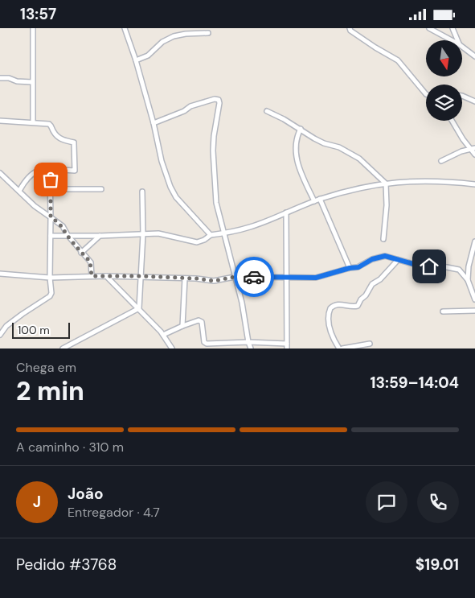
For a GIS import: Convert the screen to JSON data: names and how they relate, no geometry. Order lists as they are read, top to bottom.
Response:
{
  "scale_bar": "100 m",
  "north": "bottom",
  "page": {
    "status": "13:57",
    "scale": "100 m",
    "heading": ["2 min", "Chega em", "13:59–14:04"],
    "panel": [
      "João",
      "Entregador · 4.7",
      "Pedido #3768",
      "$19.01"
    ],
    "bar": "A caminho · 310 m",
    "round": "J"
  }
}
